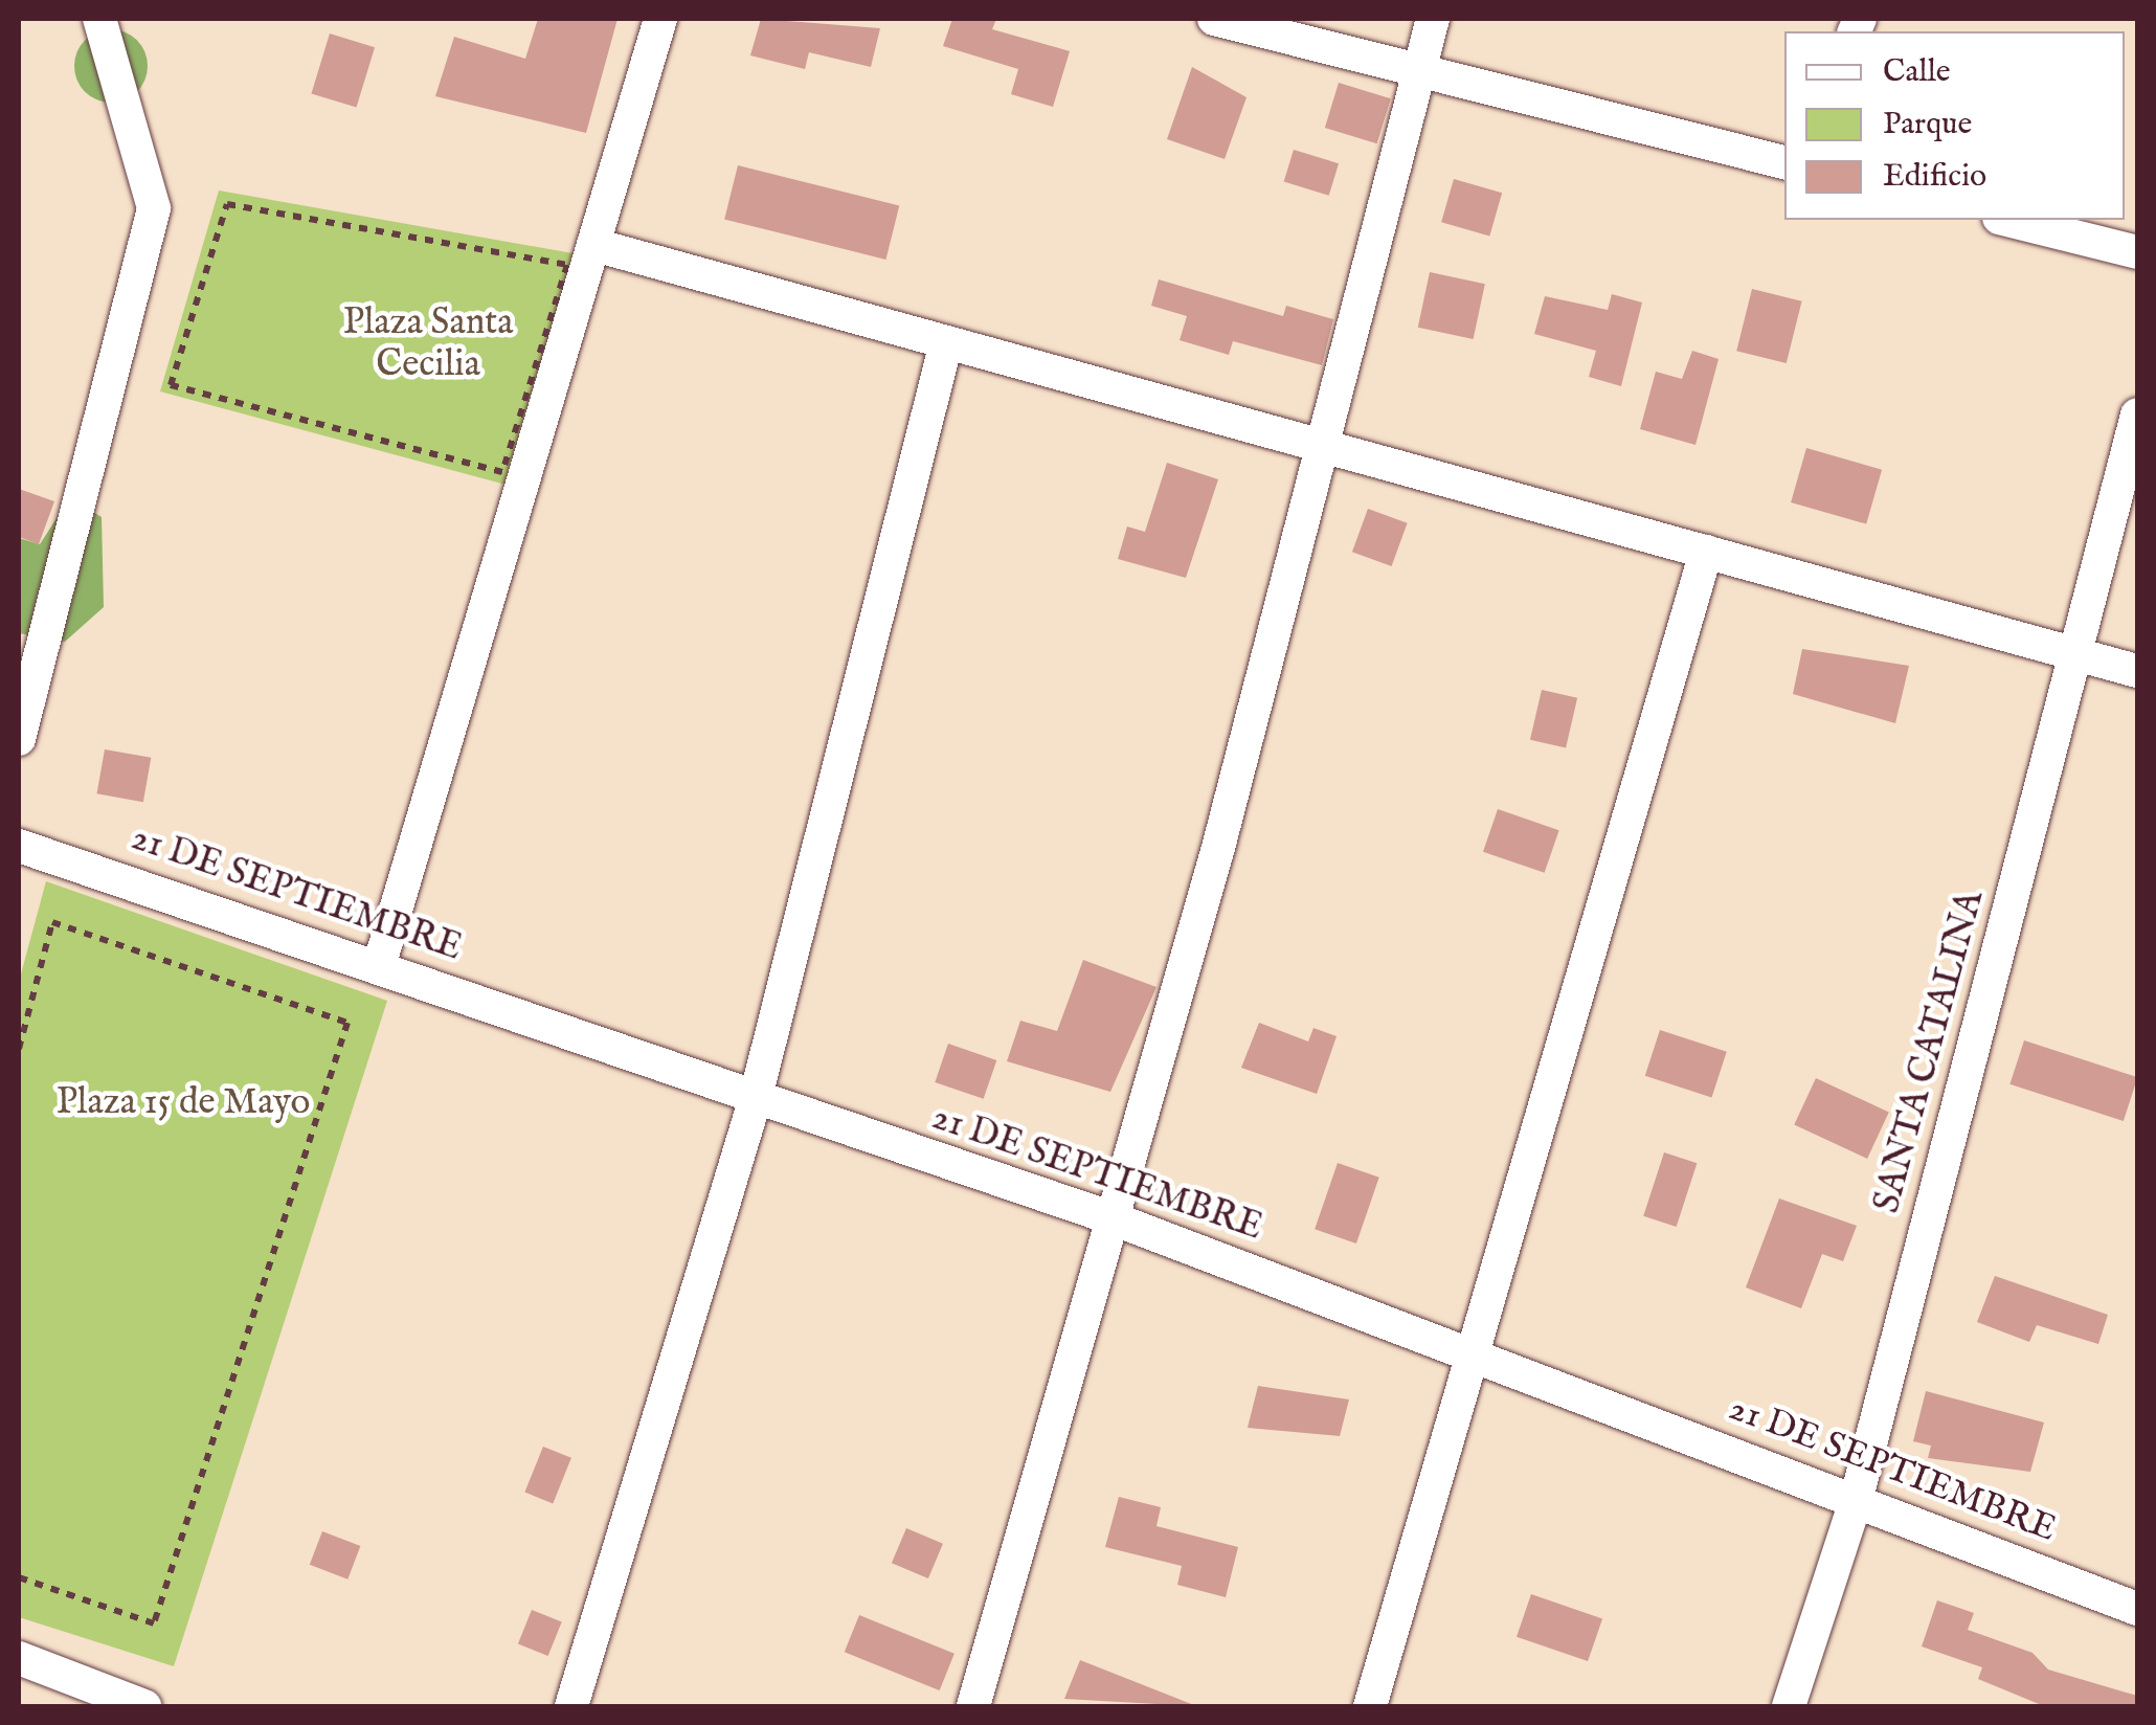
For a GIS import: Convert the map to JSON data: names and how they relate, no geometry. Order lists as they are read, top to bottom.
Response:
{
  "streets": {
    "street": ["21 DE SEPTIEMBRE", "SANTA CATALINA"]
  },
  "crossings": [
    ["21 DE SEPTIEMBRE", "SANTA CATALINA"]
  ],
  "parks": ["Plaza Santa Cecilia", "Plaza 15 de Mayo"],
  "legend": ["Calle", "Parque", "Edificio"]
}
